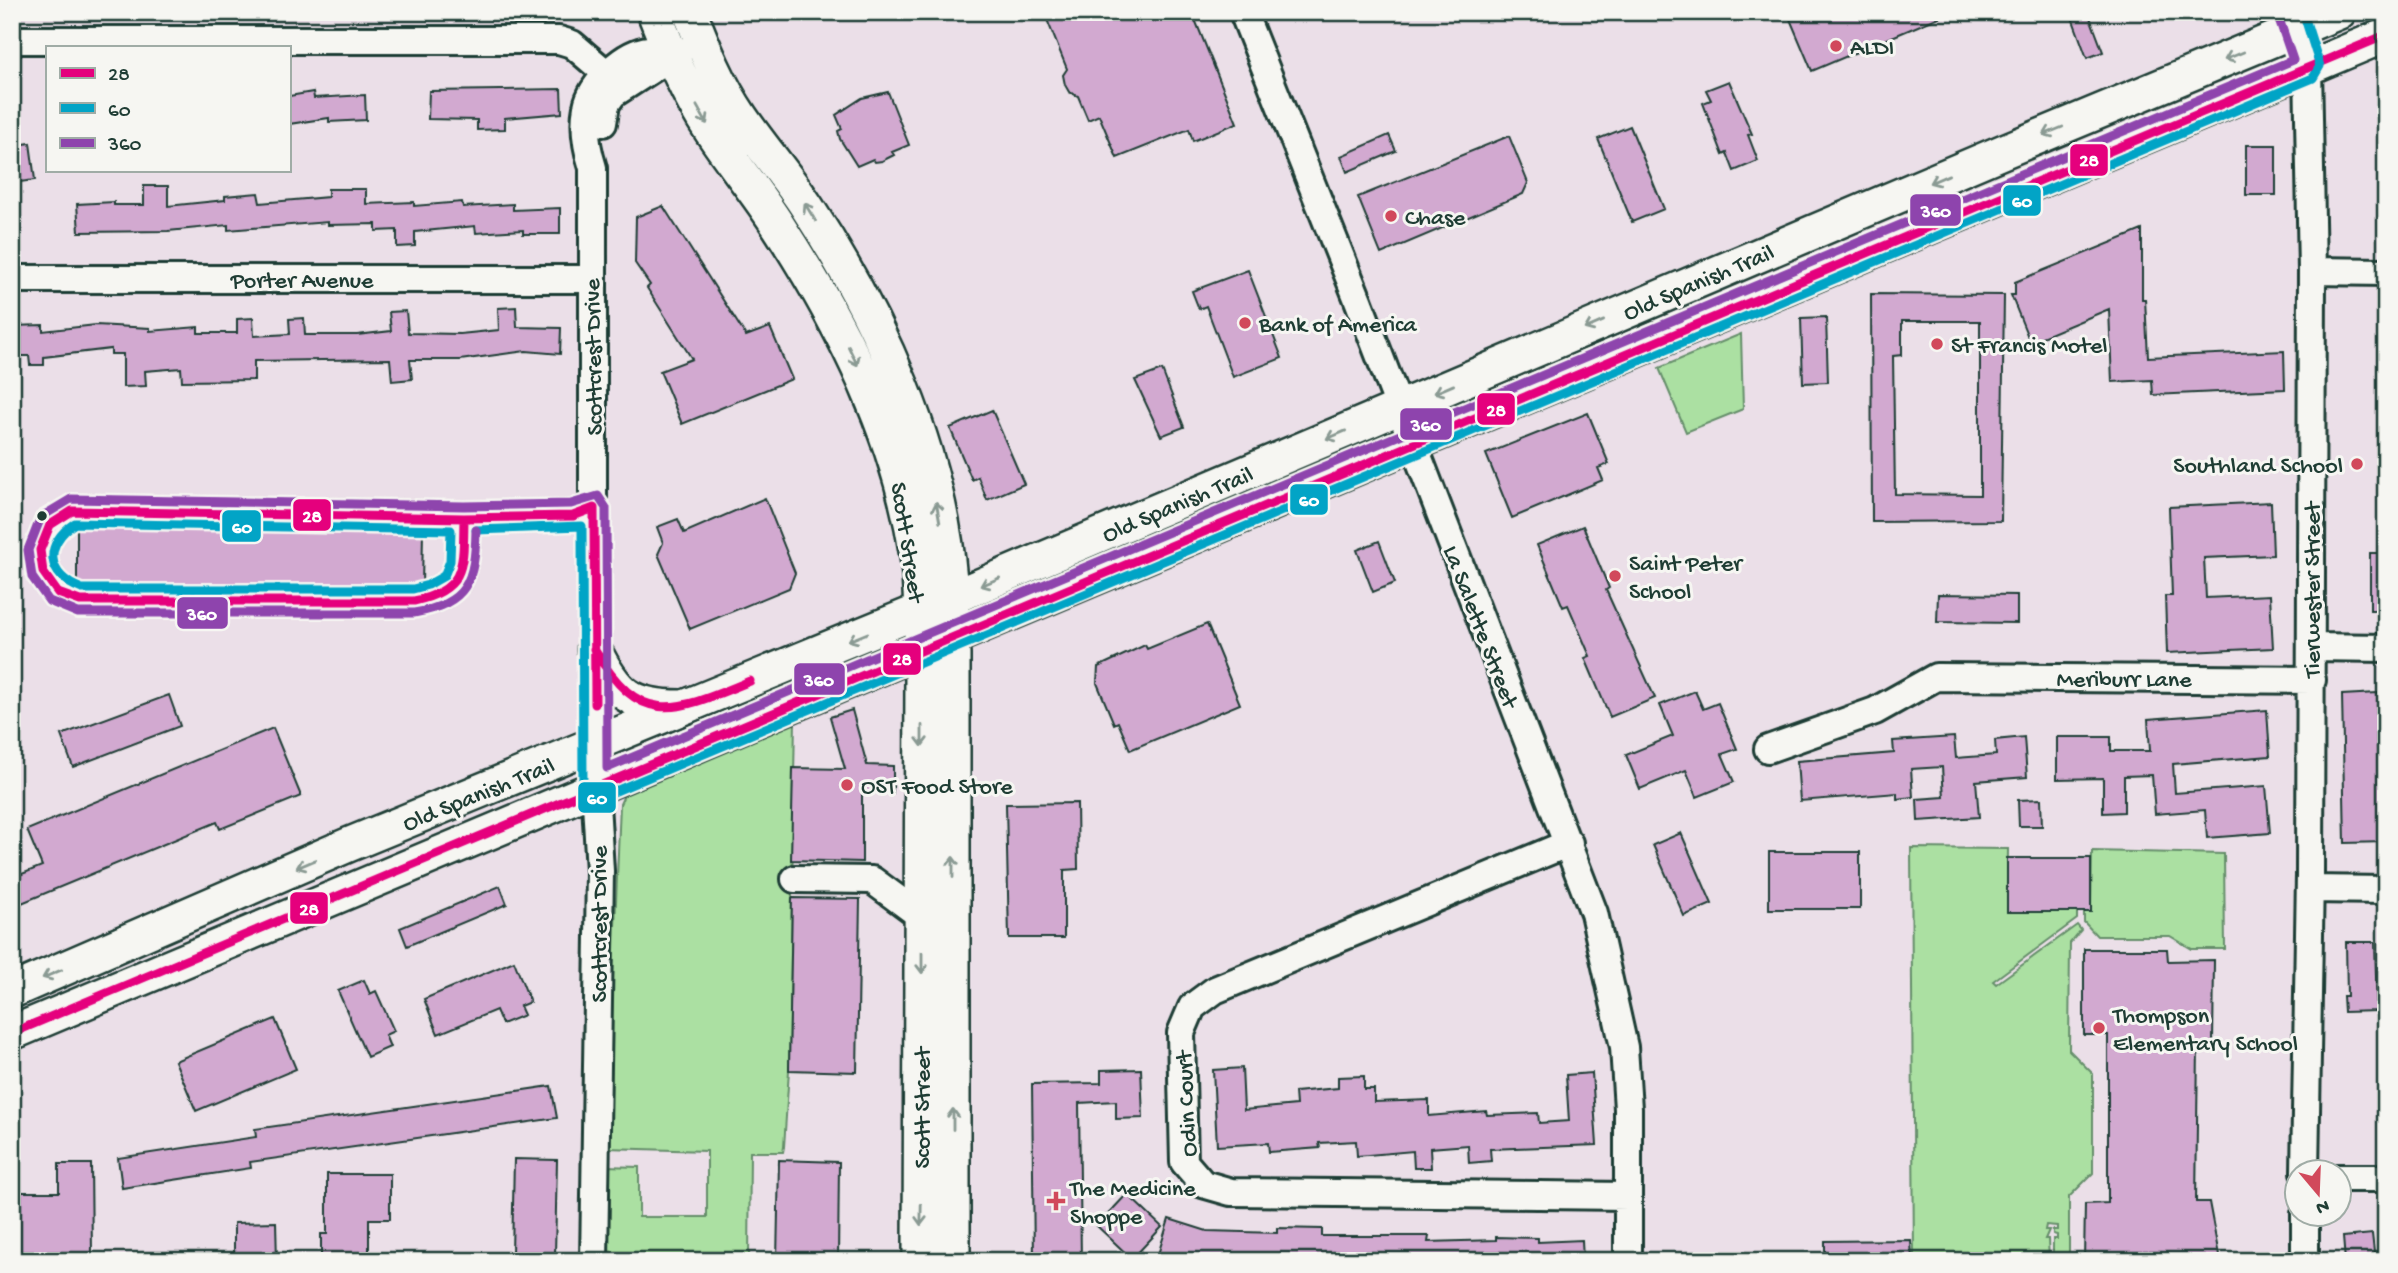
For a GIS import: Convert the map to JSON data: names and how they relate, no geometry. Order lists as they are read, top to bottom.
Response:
{
  "streets": {
    "main road": ["Old Spanish Trail", "Scott Street"],
    "street": [
      "Porter Avenue",
      "Scottcrest Drive",
      "Tierwester Street",
      "La Salette Street",
      "Meriburr Lane",
      "Odin Court"
    ]
  },
  "crossings": [
    ["Porter Avenue", "Scottcrest Drive"],
    ["Old Spanish Trail", "Scottcrest Drive"],
    ["Old Spanish Trail", "Scott Street"],
    ["Old Spanish Trail", "Tierwester Street"],
    ["Old Spanish Trail", "La Salette Street"],
    ["Scottcrest Drive", "Scott Street"],
    ["Tierwester Street", "Meriburr Lane"],
    ["La Salette Street", "Odin Court"]
  ],
  "places": {
    "other": [
      "ALDI",
      "Chase",
      "Bank of America",
      "St Francis Motel",
      "Southland School",
      "Saint Peter School",
      "OST Food Store",
      "Thompson Elementary School"
    ],
    "health": ["The Medicine Shoppe"]
  },
  "lines": ["transit line 60", "transit line 360", "transit line 28"],
  "legend": ["28", "60", "360"],
  "north": "bottom"
}
